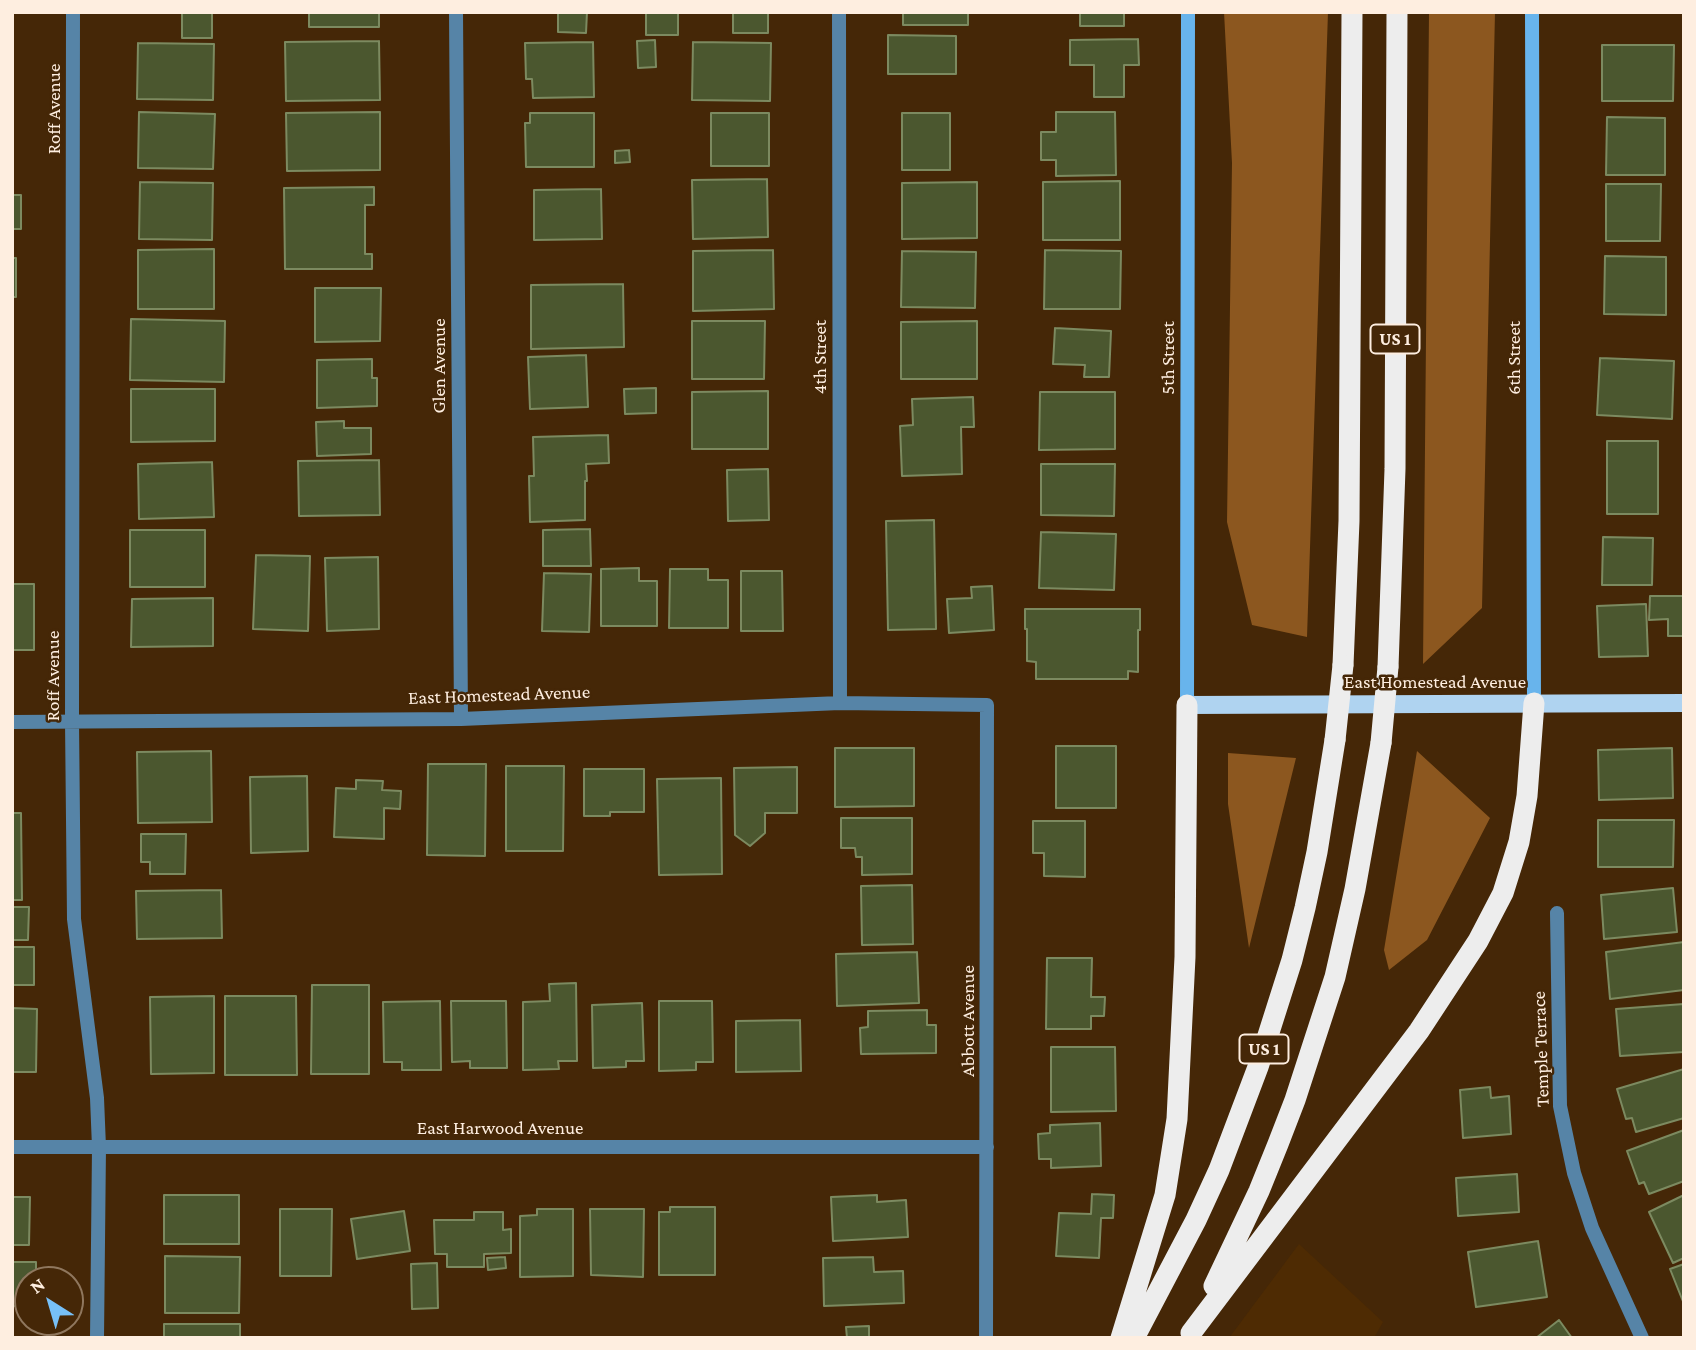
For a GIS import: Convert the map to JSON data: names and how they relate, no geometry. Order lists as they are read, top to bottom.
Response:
{
  "streets": {
    "highway": ["US 1"],
    "main road": ["5th Street", "6th Street", "East Homestead Avenue"],
    "street": [
      "Roff Avenue",
      "4th Street",
      "Glen Avenue",
      "Abbott Avenue",
      "Temple Terrace",
      "East Harwood Avenue"
    ]
  },
  "crossings": [
    ["Roff Avenue", "East Homestead Avenue"],
    ["Roff Avenue", "East Harwood Avenue"],
    ["4th Street", "East Homestead Avenue"],
    ["5th Street", "East Homestead Avenue"],
    ["6th Street", "East Homestead Avenue"],
    ["Glen Avenue", "East Homestead Avenue"],
    ["East Homestead Avenue", "Abbott Avenue"],
    ["Abbott Avenue", "East Harwood Avenue"]
  ],
  "north": "top left"
}
